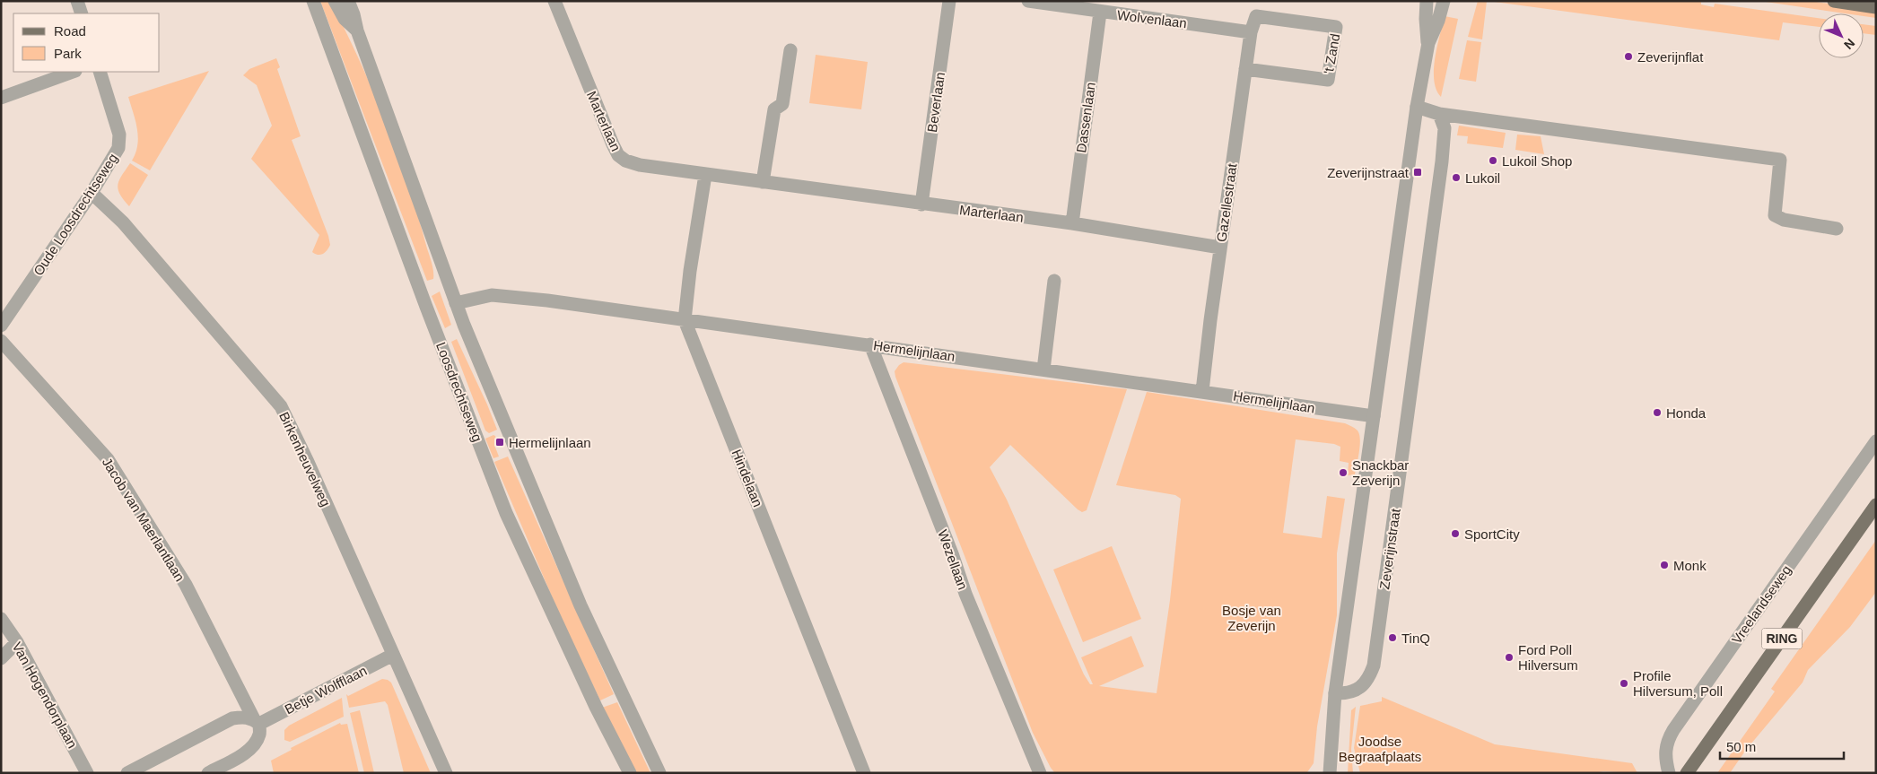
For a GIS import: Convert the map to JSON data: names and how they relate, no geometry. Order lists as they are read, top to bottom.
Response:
{
  "streets": {
    "main road": ["RING"],
    "street": [
      "Wolvenlaan",
      "'t Zand",
      "Beverlaan",
      "Dassenlaan",
      "Marterlaan",
      "Gazellestraat",
      "Oude Loosdrechtseweg",
      "Hermelijnlaan",
      "Loosdrechtseweg",
      "Birkenheuvelweg",
      "Hindelaan",
      "Jacob van Maerlantlaan",
      "Zeverijnstraat",
      "Wezellaan",
      "Vreelandseweg",
      "Betje Wolfflaan",
      "Van Hogendorplaan"
    ]
  },
  "crossings": [
    ["Wolvenlaan", "Dassenlaan"],
    ["Wolvenlaan", "Gazellestraat"],
    ["'t Zand", "Gazellestraat"],
    ["Beverlaan", "Marterlaan"],
    ["Dassenlaan", "Marterlaan"],
    ["Marterlaan", "Gazellestraat"],
    ["Marterlaan", "Hindelaan"],
    ["Gazellestraat", "Hermelijnlaan"],
    ["Oude Loosdrechtseweg", "Birkenheuvelweg"],
    ["Hermelijnlaan", "Loosdrechtseweg"],
    ["Hermelijnlaan", "Hindelaan"],
    ["Hermelijnlaan", "Wezellaan"],
    ["Birkenheuvelweg", "Betje Wolfflaan"],
    ["Jacob van Maerlantlaan", "Betje Wolfflaan"]
  ],
  "parks": ["Bosje van Zeverijn", "Joodse Begraafplaats"],
  "places": {
    "other": [
      "Zeverijnflat",
      "Lukoil Shop",
      "Lukoil",
      "Honda",
      "Snackbar Zeverijn",
      "SportCity",
      "Monk",
      "TinQ",
      "Ford Poll Hilversum",
      "Profile Hilversum, Poll"
    ],
    "transit": ["Zeverijnstraat", "Hermelijnlaan"]
  },
  "legend": ["Road", "Park"],
  "scale_bar": "50 m",
  "north": "bottom right"
}
